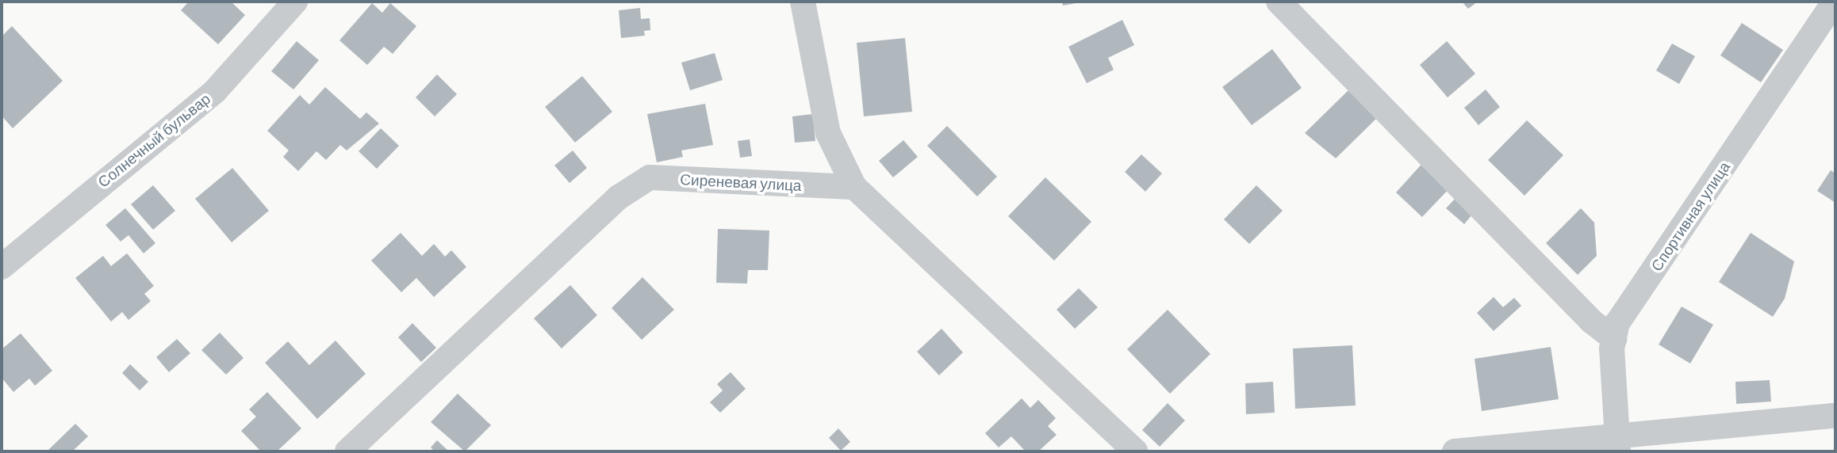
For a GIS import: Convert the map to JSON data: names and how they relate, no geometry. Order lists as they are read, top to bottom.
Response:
{
  "streets": {
    "street": ["Солнечный бульвар", "Сиреневая улица", "Спортивная улица"]
  }
}
